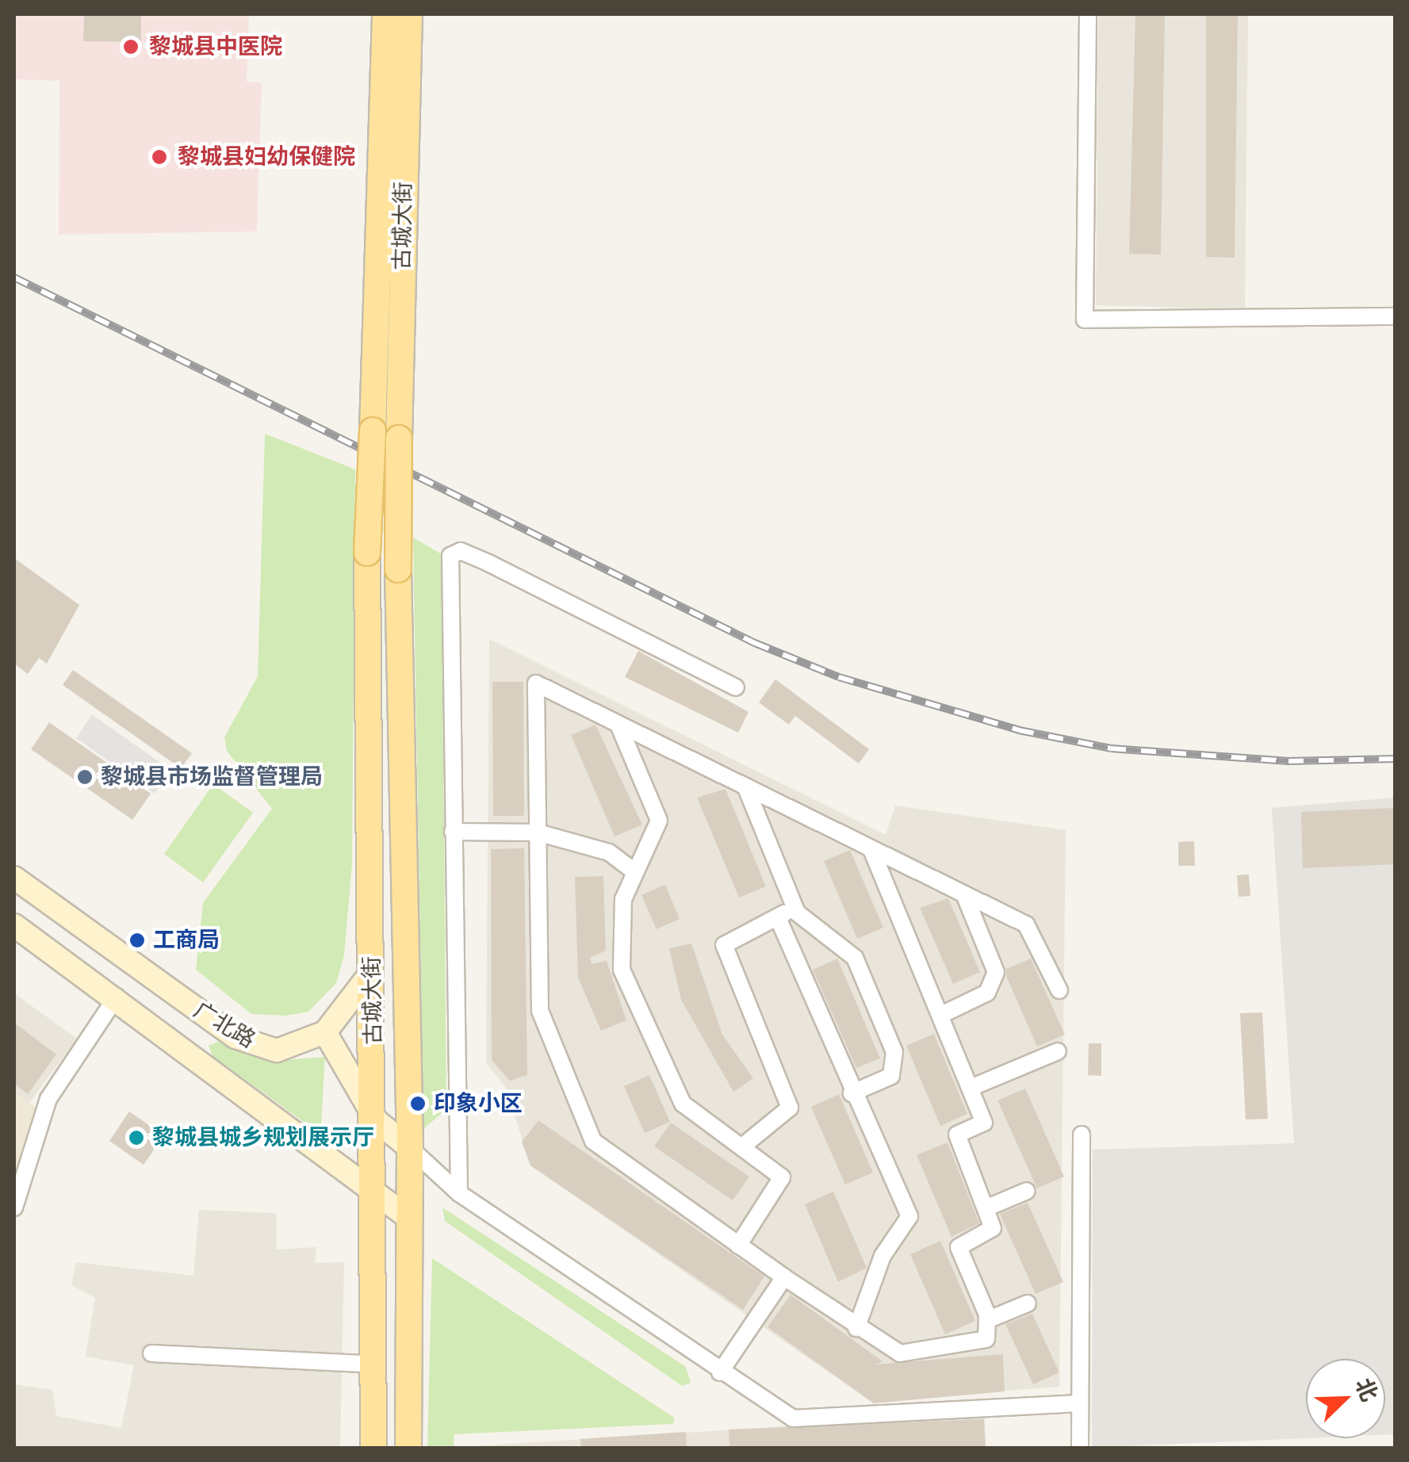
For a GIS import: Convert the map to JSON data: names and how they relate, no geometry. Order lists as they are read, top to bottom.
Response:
{
  "streets": {
    "main road": ["古城大街", "广北路"]
  },
  "crossings": [
    ["古城大街", "广北路"]
  ],
  "places": [
    "黎城县中医院",
    "黎城县妇幼保健院",
    "黎城县市场监督管理局",
    "工商局",
    "印象小区",
    "黎城县城乡规划展示厅"
  ],
  "north": "top right"
}
